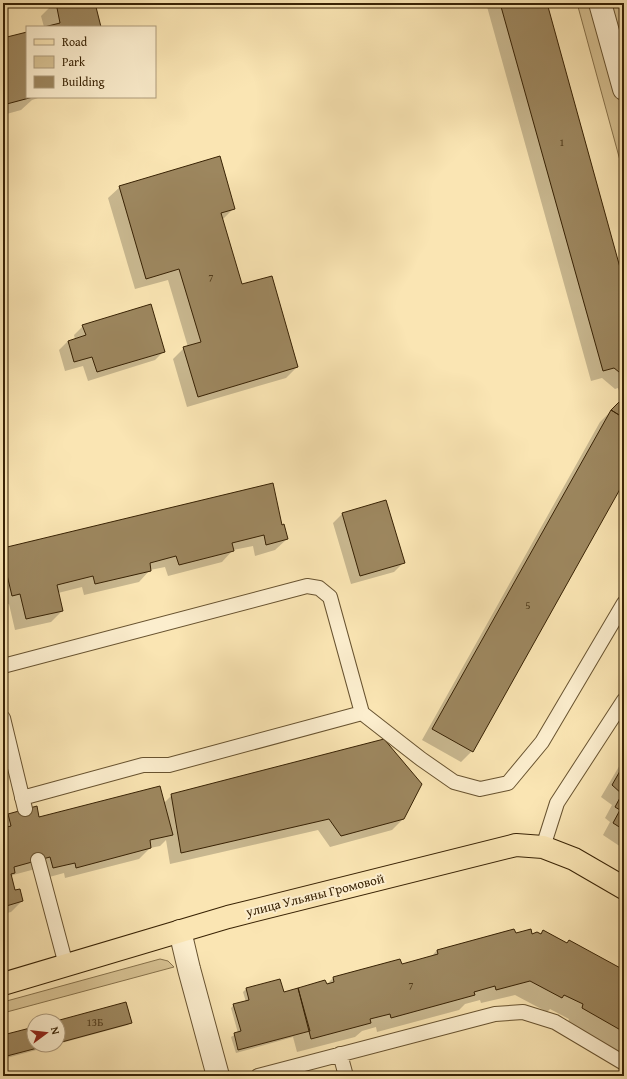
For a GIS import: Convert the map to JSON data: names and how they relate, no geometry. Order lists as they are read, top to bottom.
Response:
{
  "streets": {
    "main road": ["улица Ульяны Громовой"]
  },
  "house_numbers": [
    "1",
    "7",
    "5",
    "7",
    "13Б"
  ],
  "legend": ["Road", "Park", "Building"],
  "north": "right"
}
